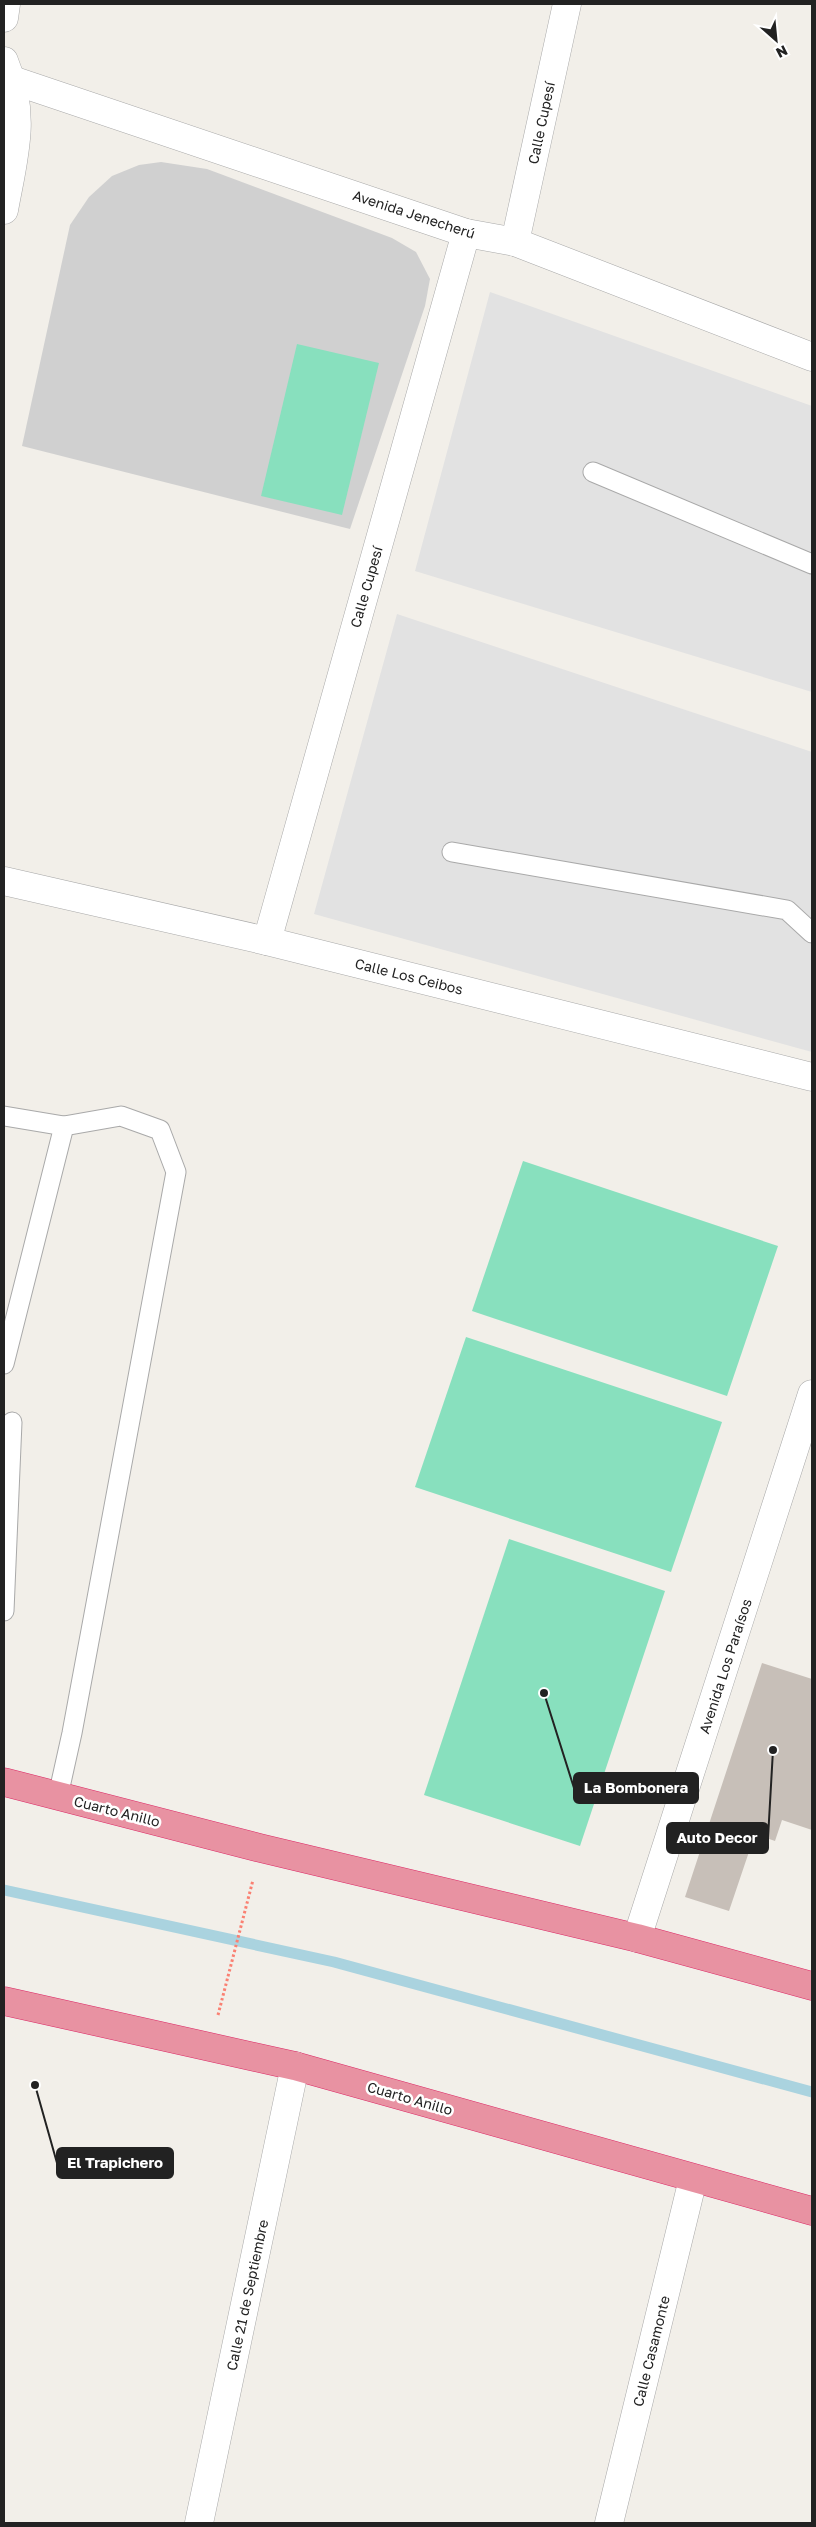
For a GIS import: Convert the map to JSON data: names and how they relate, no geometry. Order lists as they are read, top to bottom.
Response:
{
  "streets": {
    "highway": ["Cuarto Anillo"],
    "street": [
      "Calle Cupesí",
      "Avenida Jenecherú",
      "Calle Los Ceibos",
      "Avenida Los Paraísos",
      "Calle 21 de Septiembre",
      "Calle Casamonte"
    ]
  },
  "crossings": [
    ["Calle Cupesí", "Avenida Jenecherú"],
    ["Calle Cupesí", "Calle Los Ceibos"],
    ["Avenida Los Paraísos", "Cuarto Anillo"],
    ["Cuarto Anillo", "Calle 21 de Septiembre"],
    ["Cuarto Anillo", "Calle Casamonte"]
  ],
  "places": ["La Bombonera", "Auto Decor", "El Trapichero"],
  "north": "bottom right"
}
